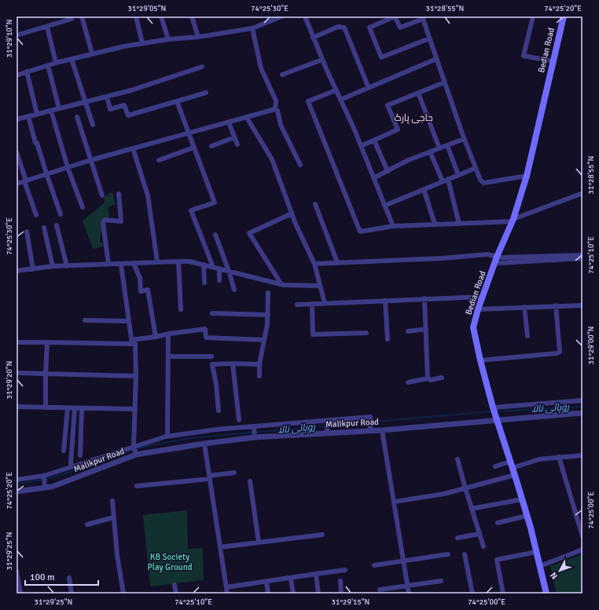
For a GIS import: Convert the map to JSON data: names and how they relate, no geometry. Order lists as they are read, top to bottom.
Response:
{
  "streets": {
    "main road": ["Bedian Road"],
    "street": ["Malikpur Road"]
  },
  "crossings": [
    ["Bedian Road", "Malikpur Road"]
  ],
  "districts": ["حاجی پارک"],
  "water": ["روہائی نالا"],
  "parks": ["KB Society Play Ground"],
  "scale_bar": "100 m",
  "north": "bottom left",
  "coordinates": [
    "31°29'05\"N",
    "74°25'30\"E",
    "31°28'55\"N",
    "74°25'20\"E",
    "31°29'10\"N",
    "74°25'10\"E",
    "31°29'00\"N",
    "31°29'20\"N",
    "74°25'00\"E",
    "31°29'25\"N",
    "31°29'15\"N"
  ]
}
